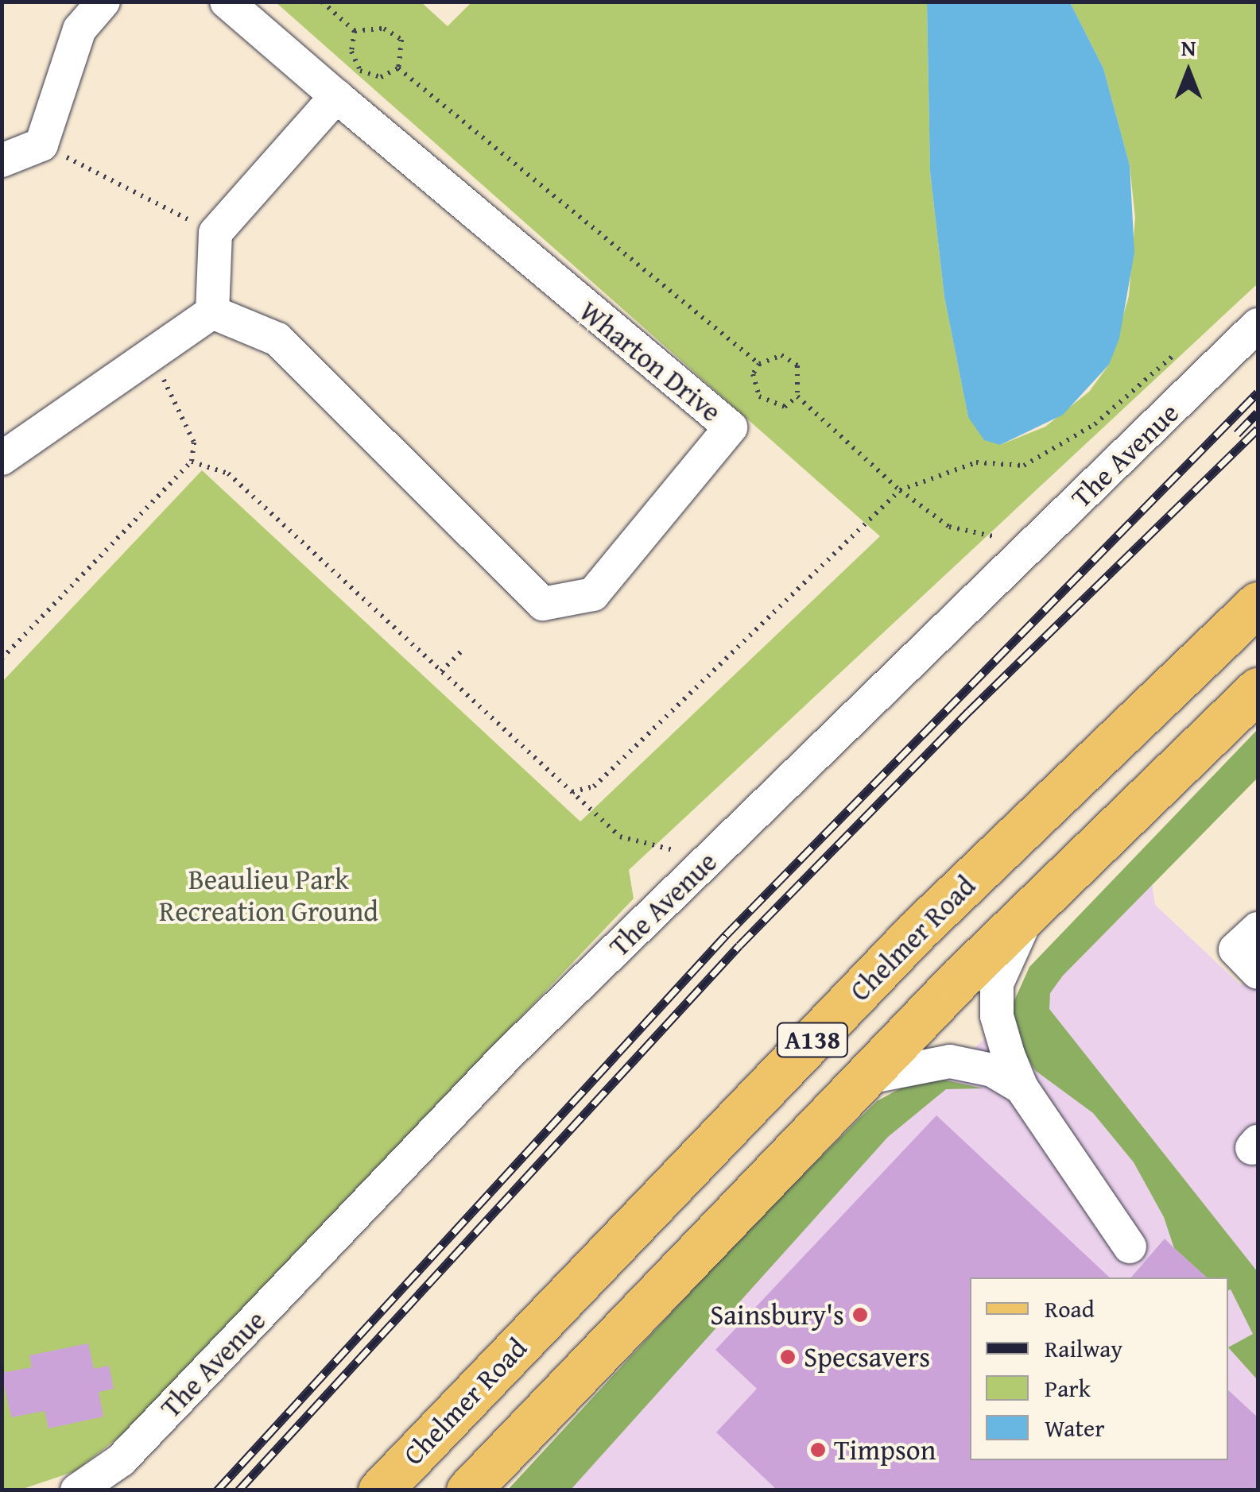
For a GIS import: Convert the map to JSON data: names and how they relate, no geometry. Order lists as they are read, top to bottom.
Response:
{
  "streets": {
    "main road": ["Chelmer Road", "A138"],
    "street": ["Wharton Drive", "The Avenue"]
  },
  "parks": ["Beaulieu Park Recreation Ground"],
  "places": ["Sainsbury's", "Specsavers", "Timpson"],
  "legend": [
    "Road",
    "Railway",
    "Park",
    "Water"
  ],
  "north": "top"
}
